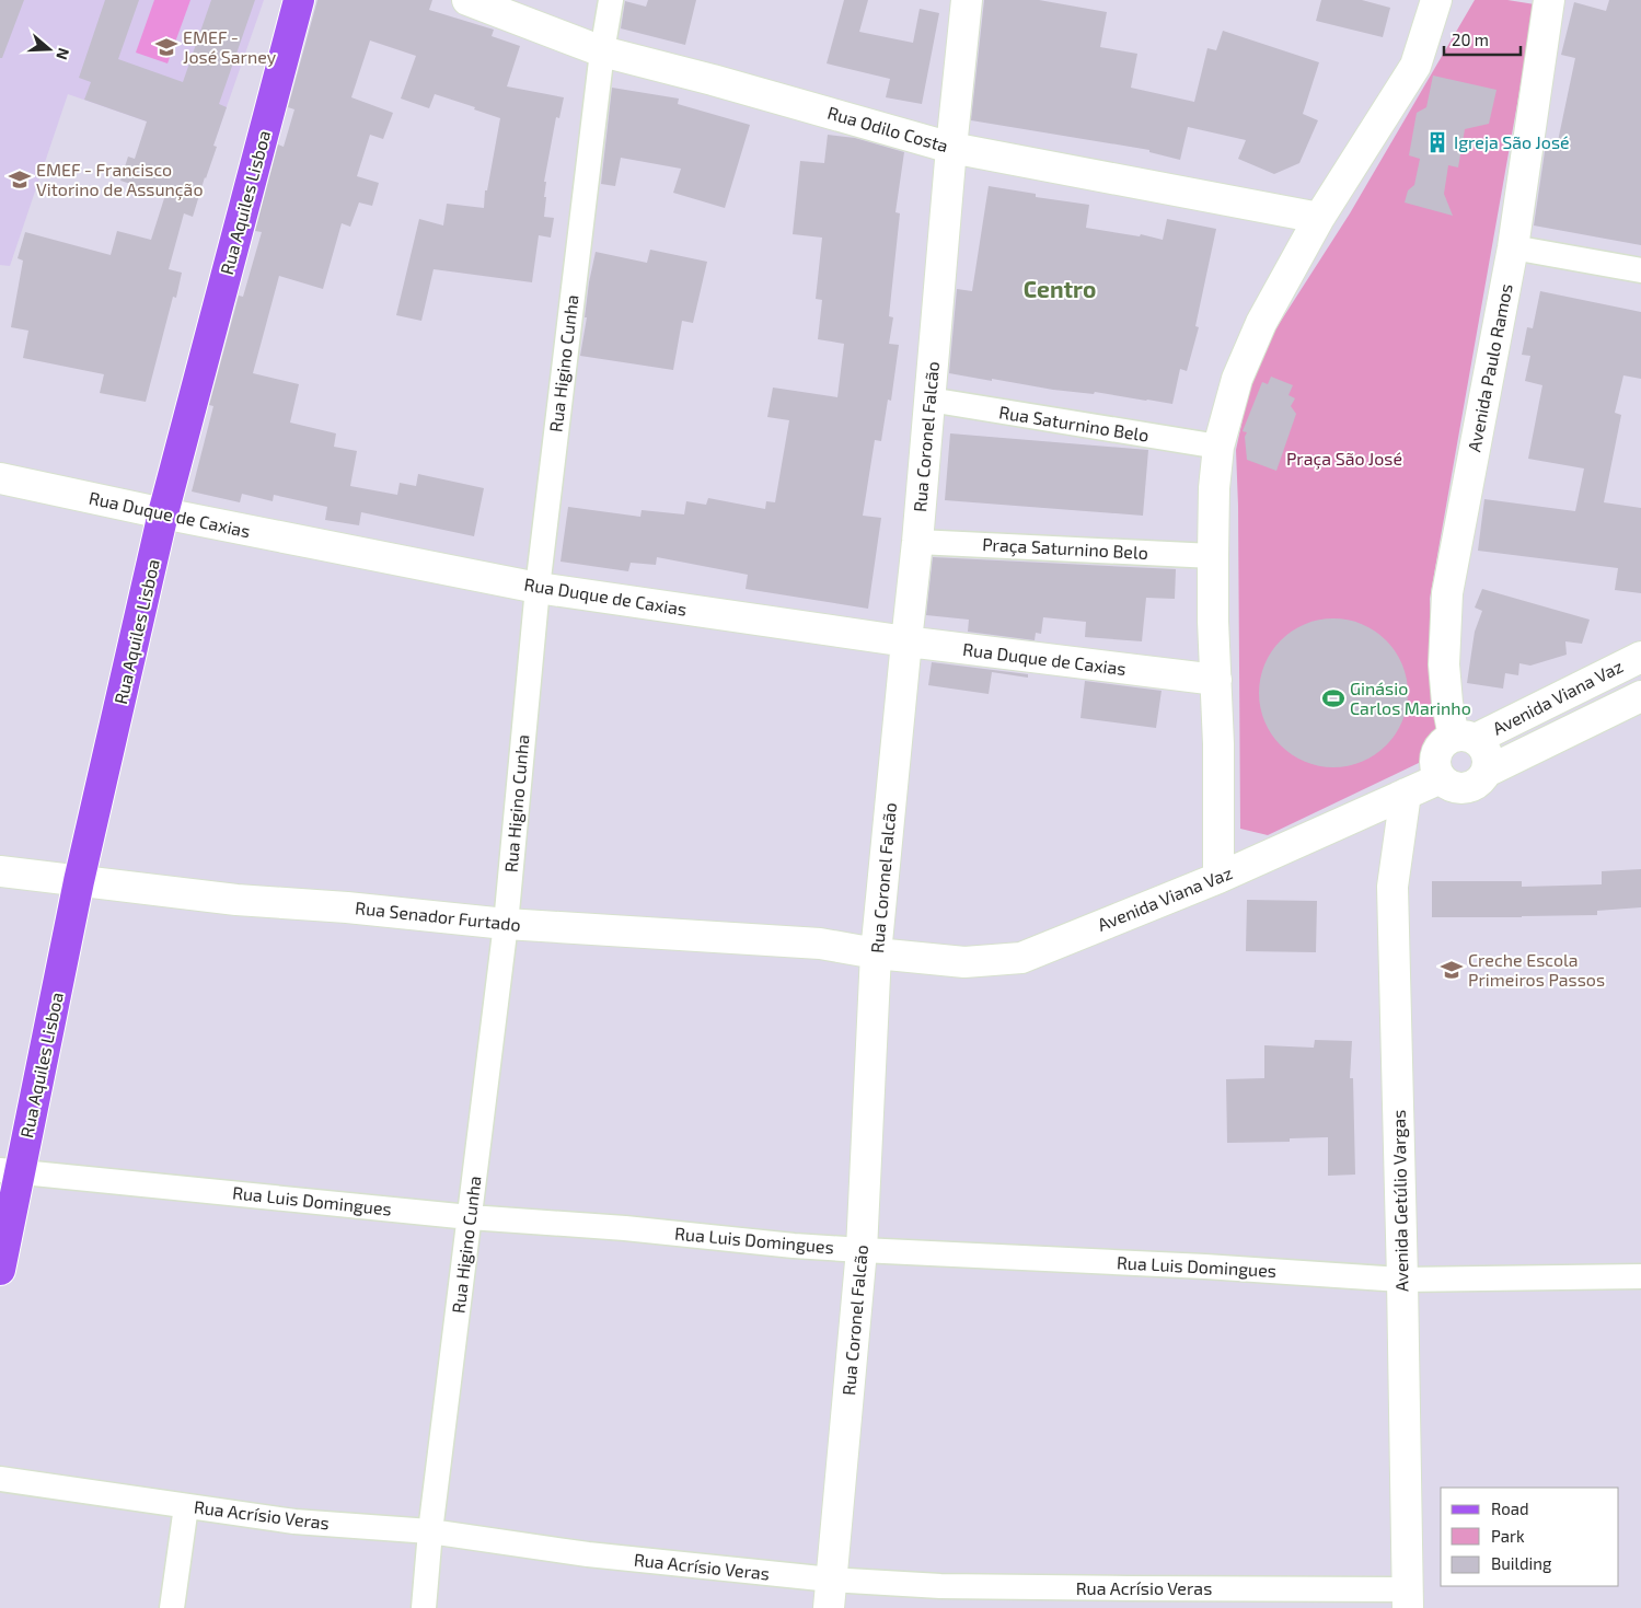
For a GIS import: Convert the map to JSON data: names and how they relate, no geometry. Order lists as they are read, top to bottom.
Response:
{
  "streets": {
    "main road": ["Rua Aquiles Lisboa"],
    "street": [
      "Rua Odilo Costa",
      "Rua Higino Cunha",
      "Avenida Paulo Ramos",
      "Rua Saturnino Belo",
      "Rua Coronel Falcão",
      "Rua Duque de Caxias",
      "Praça Saturnino Belo",
      "Avenida Viana Vaz",
      "Rua Senador Furtado",
      "Rua Luis Domingues",
      "Avenida Getúlio Vargas",
      "Rua Acrísio Veras"
    ]
  },
  "crossings": [
    ["Rua Odilo Costa", "Rua Higino Cunha"],
    ["Rua Odilo Costa", "Rua Coronel Falcão"],
    ["Rua Aquiles Lisboa", "Rua Duque de Caxias"],
    ["Rua Aquiles Lisboa", "Rua Senador Furtado"],
    ["Rua Aquiles Lisboa", "Rua Luis Domingues"],
    ["Rua Higino Cunha", "Rua Duque de Caxias"],
    ["Rua Higino Cunha", "Rua Senador Furtado"],
    ["Rua Higino Cunha", "Rua Luis Domingues"],
    ["Rua Higino Cunha", "Rua Acrísio Veras"],
    ["Avenida Paulo Ramos", "Avenida Viana Vaz"],
    ["Rua Saturnino Belo", "Rua Coronel Falcão"],
    ["Rua Coronel Falcão", "Rua Duque de Caxias"],
    ["Rua Coronel Falcão", "Praça Saturnino Belo"],
    ["Rua Coronel Falcão", "Avenida Viana Vaz"],
    ["Rua Coronel Falcão", "Rua Senador Furtado"],
    ["Rua Coronel Falcão", "Rua Luis Domingues"],
    ["Rua Coronel Falcão", "Rua Acrísio Veras"],
    ["Avenida Viana Vaz", "Rua Senador Furtado"],
    ["Avenida Viana Vaz", "Avenida Getúlio Vargas"],
    ["Rua Luis Domingues", "Avenida Getúlio Vargas"],
    ["Avenida Getúlio Vargas", "Rua Acrísio Veras"]
  ],
  "districts": ["Centro"],
  "parks": ["Praça São José"],
  "places": {
    "school or university": ["EMEF - José Sarney", "EMEF - Francisco Vitorino de Assunção", "Creche Escola Primeiros Passos"],
    "building": ["Igreja São José"],
    "sports": ["Ginásio Carlos Marinho"]
  },
  "legend": ["Road", "Park", "Building"],
  "scale_bar": "20 m",
  "north": "right"
}
